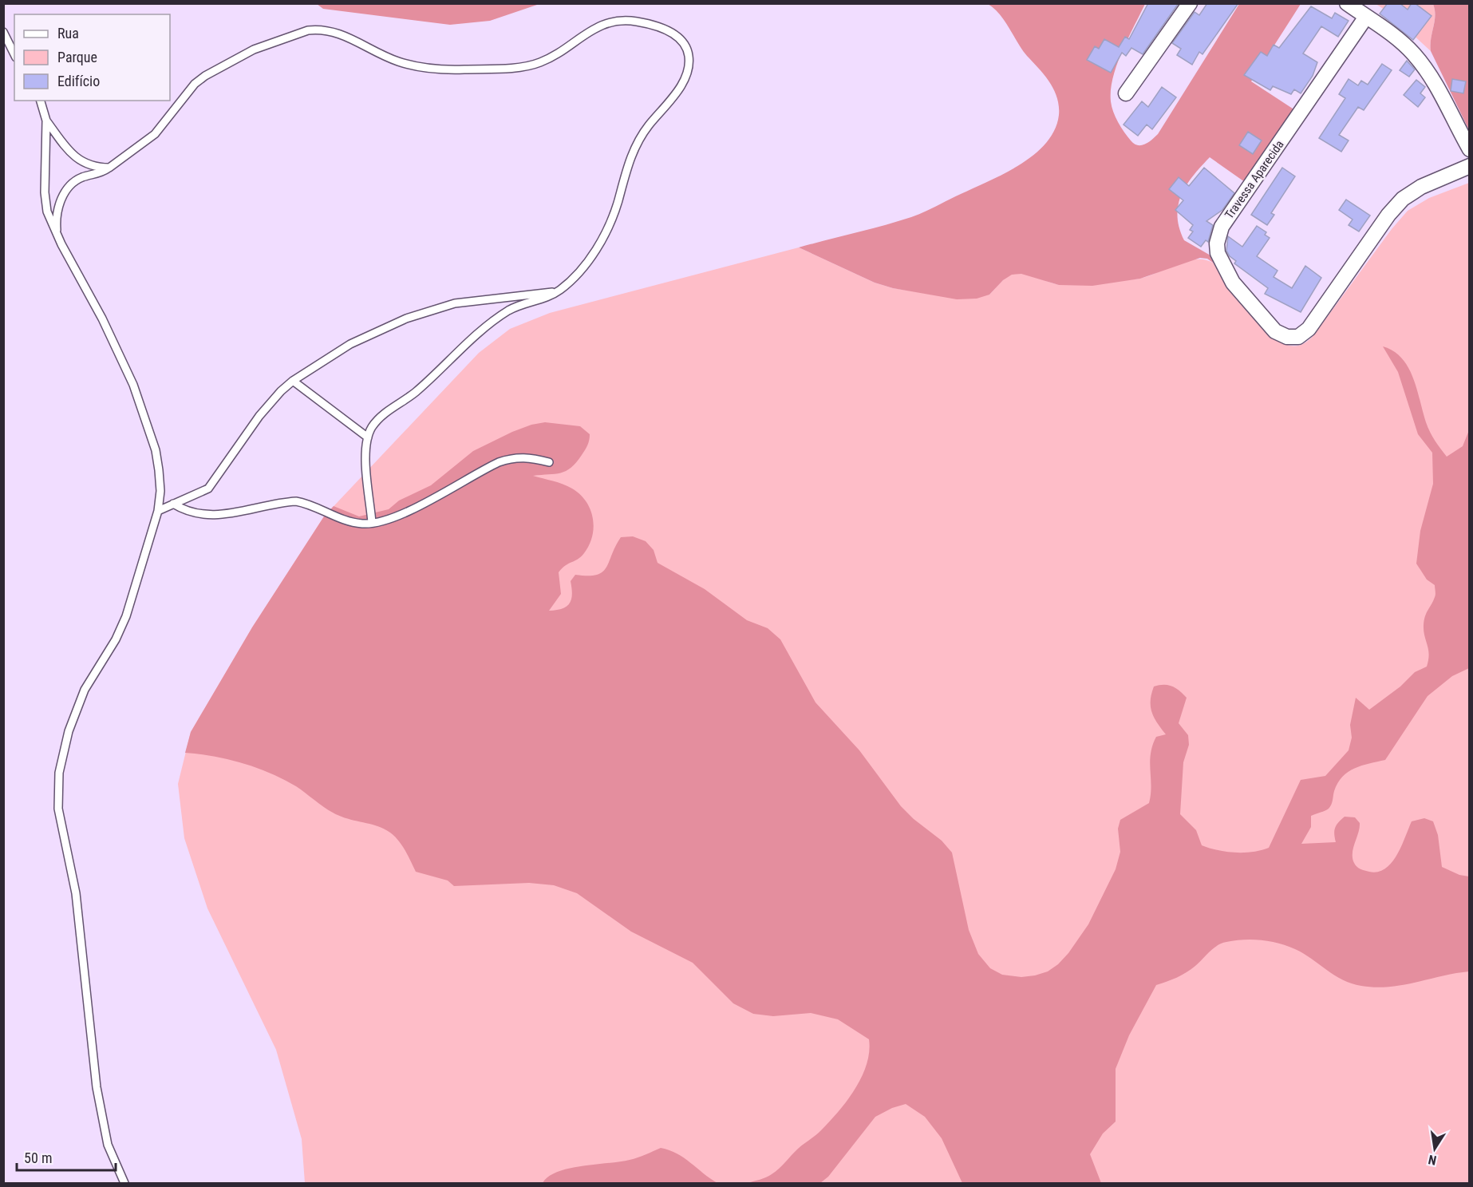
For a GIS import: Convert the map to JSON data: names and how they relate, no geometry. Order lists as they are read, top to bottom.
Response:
{
  "streets": {
    "street": ["Travessa Aparecida"]
  },
  "legend": ["Rua", "Parque", "Edifício"],
  "scale_bar": "50 m",
  "north": "bottom"
}
